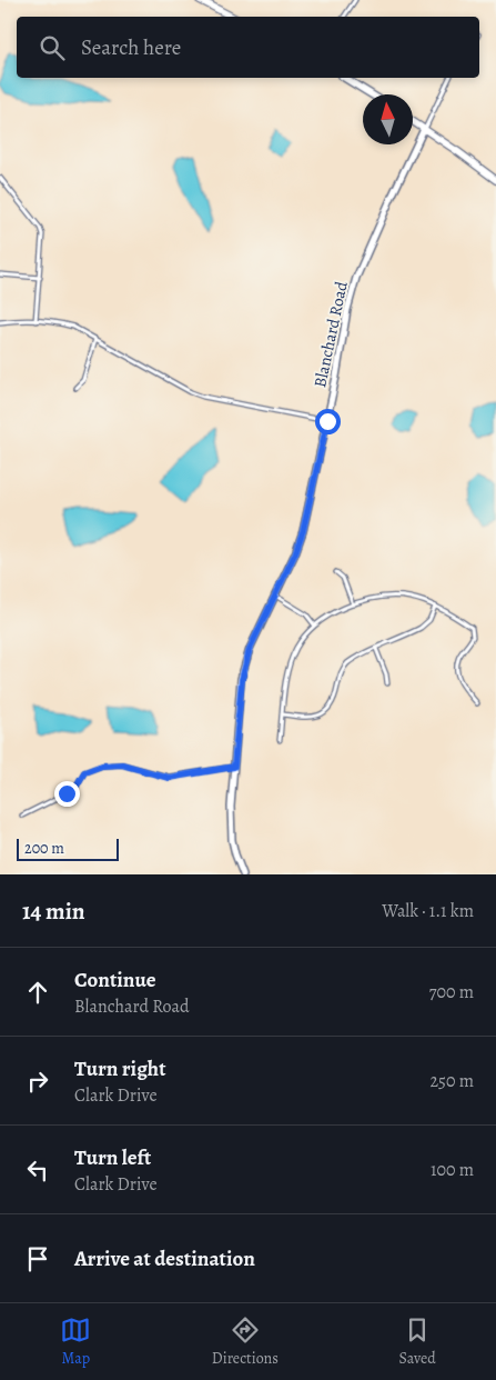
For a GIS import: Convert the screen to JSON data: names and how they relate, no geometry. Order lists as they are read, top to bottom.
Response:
{
  "streets": {
    "street": ["Blanchard Road"]
  },
  "scale_bar": "200 m",
  "north": "top",
  "page": {
    "search": "Search here",
    "scale": "200 m",
    "heading": ["14 min", "Walk · 1.1 km"],
    "list": [
      ["Continue", "Blanchard Road", "700 m"],
      ["Turn right", "Clark Drive", "250 m"],
      ["Turn left", "Clark Drive", "100 m"],
      "Arrive at destination"
    ],
    "nav": ["Map", "Directions", "Saved"]
  }
}
